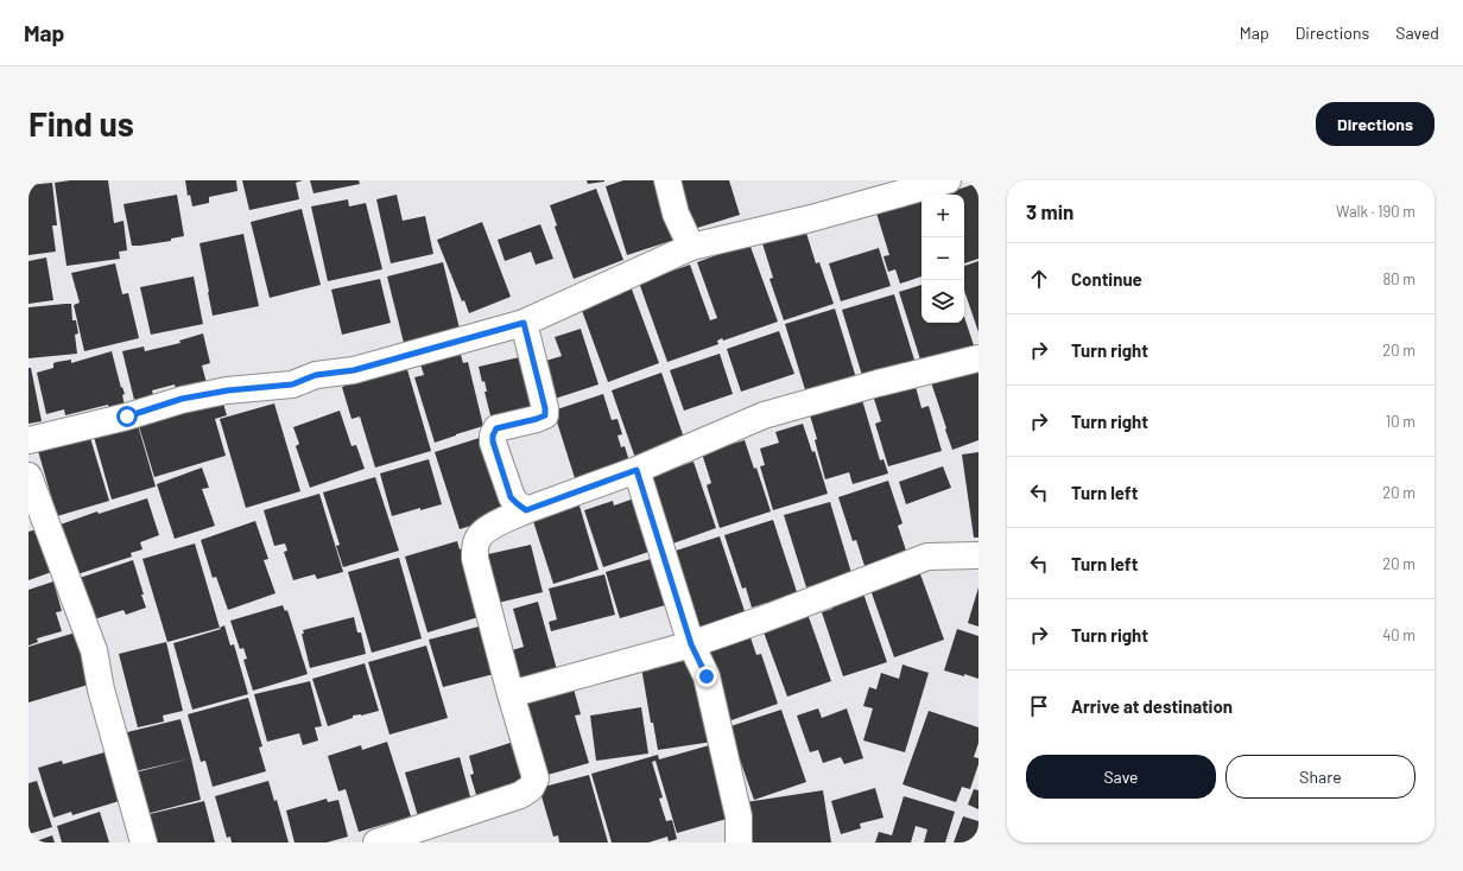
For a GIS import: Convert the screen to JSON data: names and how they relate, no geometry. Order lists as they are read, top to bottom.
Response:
{
  "page": {
    "header": "Map",
    "nav": ["Map", "Directions", "Saved"],
    "buttons": [
      "Directions",
      ["Save", "Share"]
    ],
    "title": "Find us",
    "heading": ["3 min", "Walk · 190 m"],
    "map_buttons": ["+", "−"],
    "list": [
      ["Continue", "80 m"],
      ["Turn right", "20 m"],
      ["Turn right", "10 m"],
      ["Turn left", "20 m"],
      ["Turn left", "20 m"],
      ["Turn right", "40 m"],
      "Arrive at destination"
    ]
  }
}
